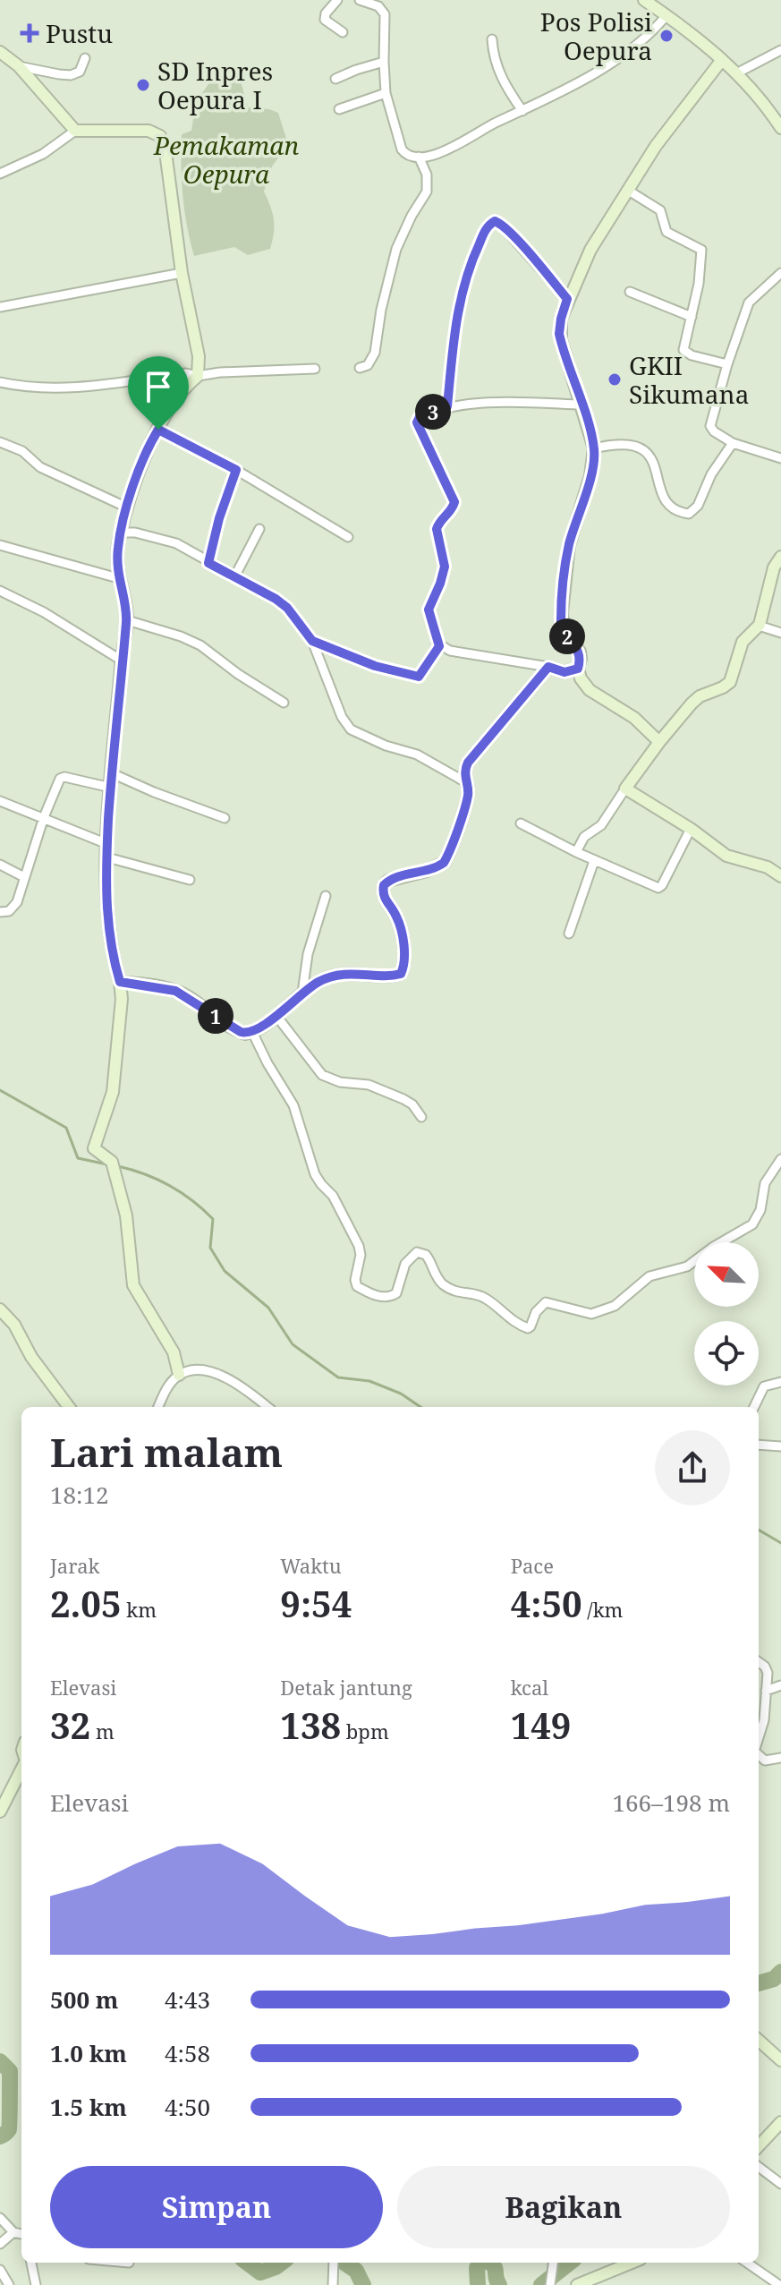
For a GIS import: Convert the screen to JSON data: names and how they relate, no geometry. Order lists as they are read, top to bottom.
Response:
{
  "parks": ["Pemakaman Oepura"],
  "places": {
    "health": ["Pustu"],
    "other": ["Pos Polisi Oepura", "SD Inpres Oepura I", "GKII Sikumana"]
  },
  "north": "top left",
  "page": {
    "pins": ["3", "2", "1"],
    "heading": ["Lari malam", "18:12"],
    "stats": [
      ["Jarak", "2.05 km"],
      ["Waktu", "9:54"],
      ["Pace", "4:50 /km"],
      ["Elevasi", "32 m"],
      ["Detak jantung", "138 bpm"],
      ["kcal", "149"]
    ],
    "chart": ["Elevasi", "166–198 m"],
    "list": [
      {
        "name": "500 m",
        "note": "4:43"
      },
      {
        "name": "1.0 km",
        "note": "4:58"
      },
      {
        "name": "1.5 km",
        "note": "4:50"
      }
    ],
    "buttons": ["Simpan", "Bagikan"]
  }
}
